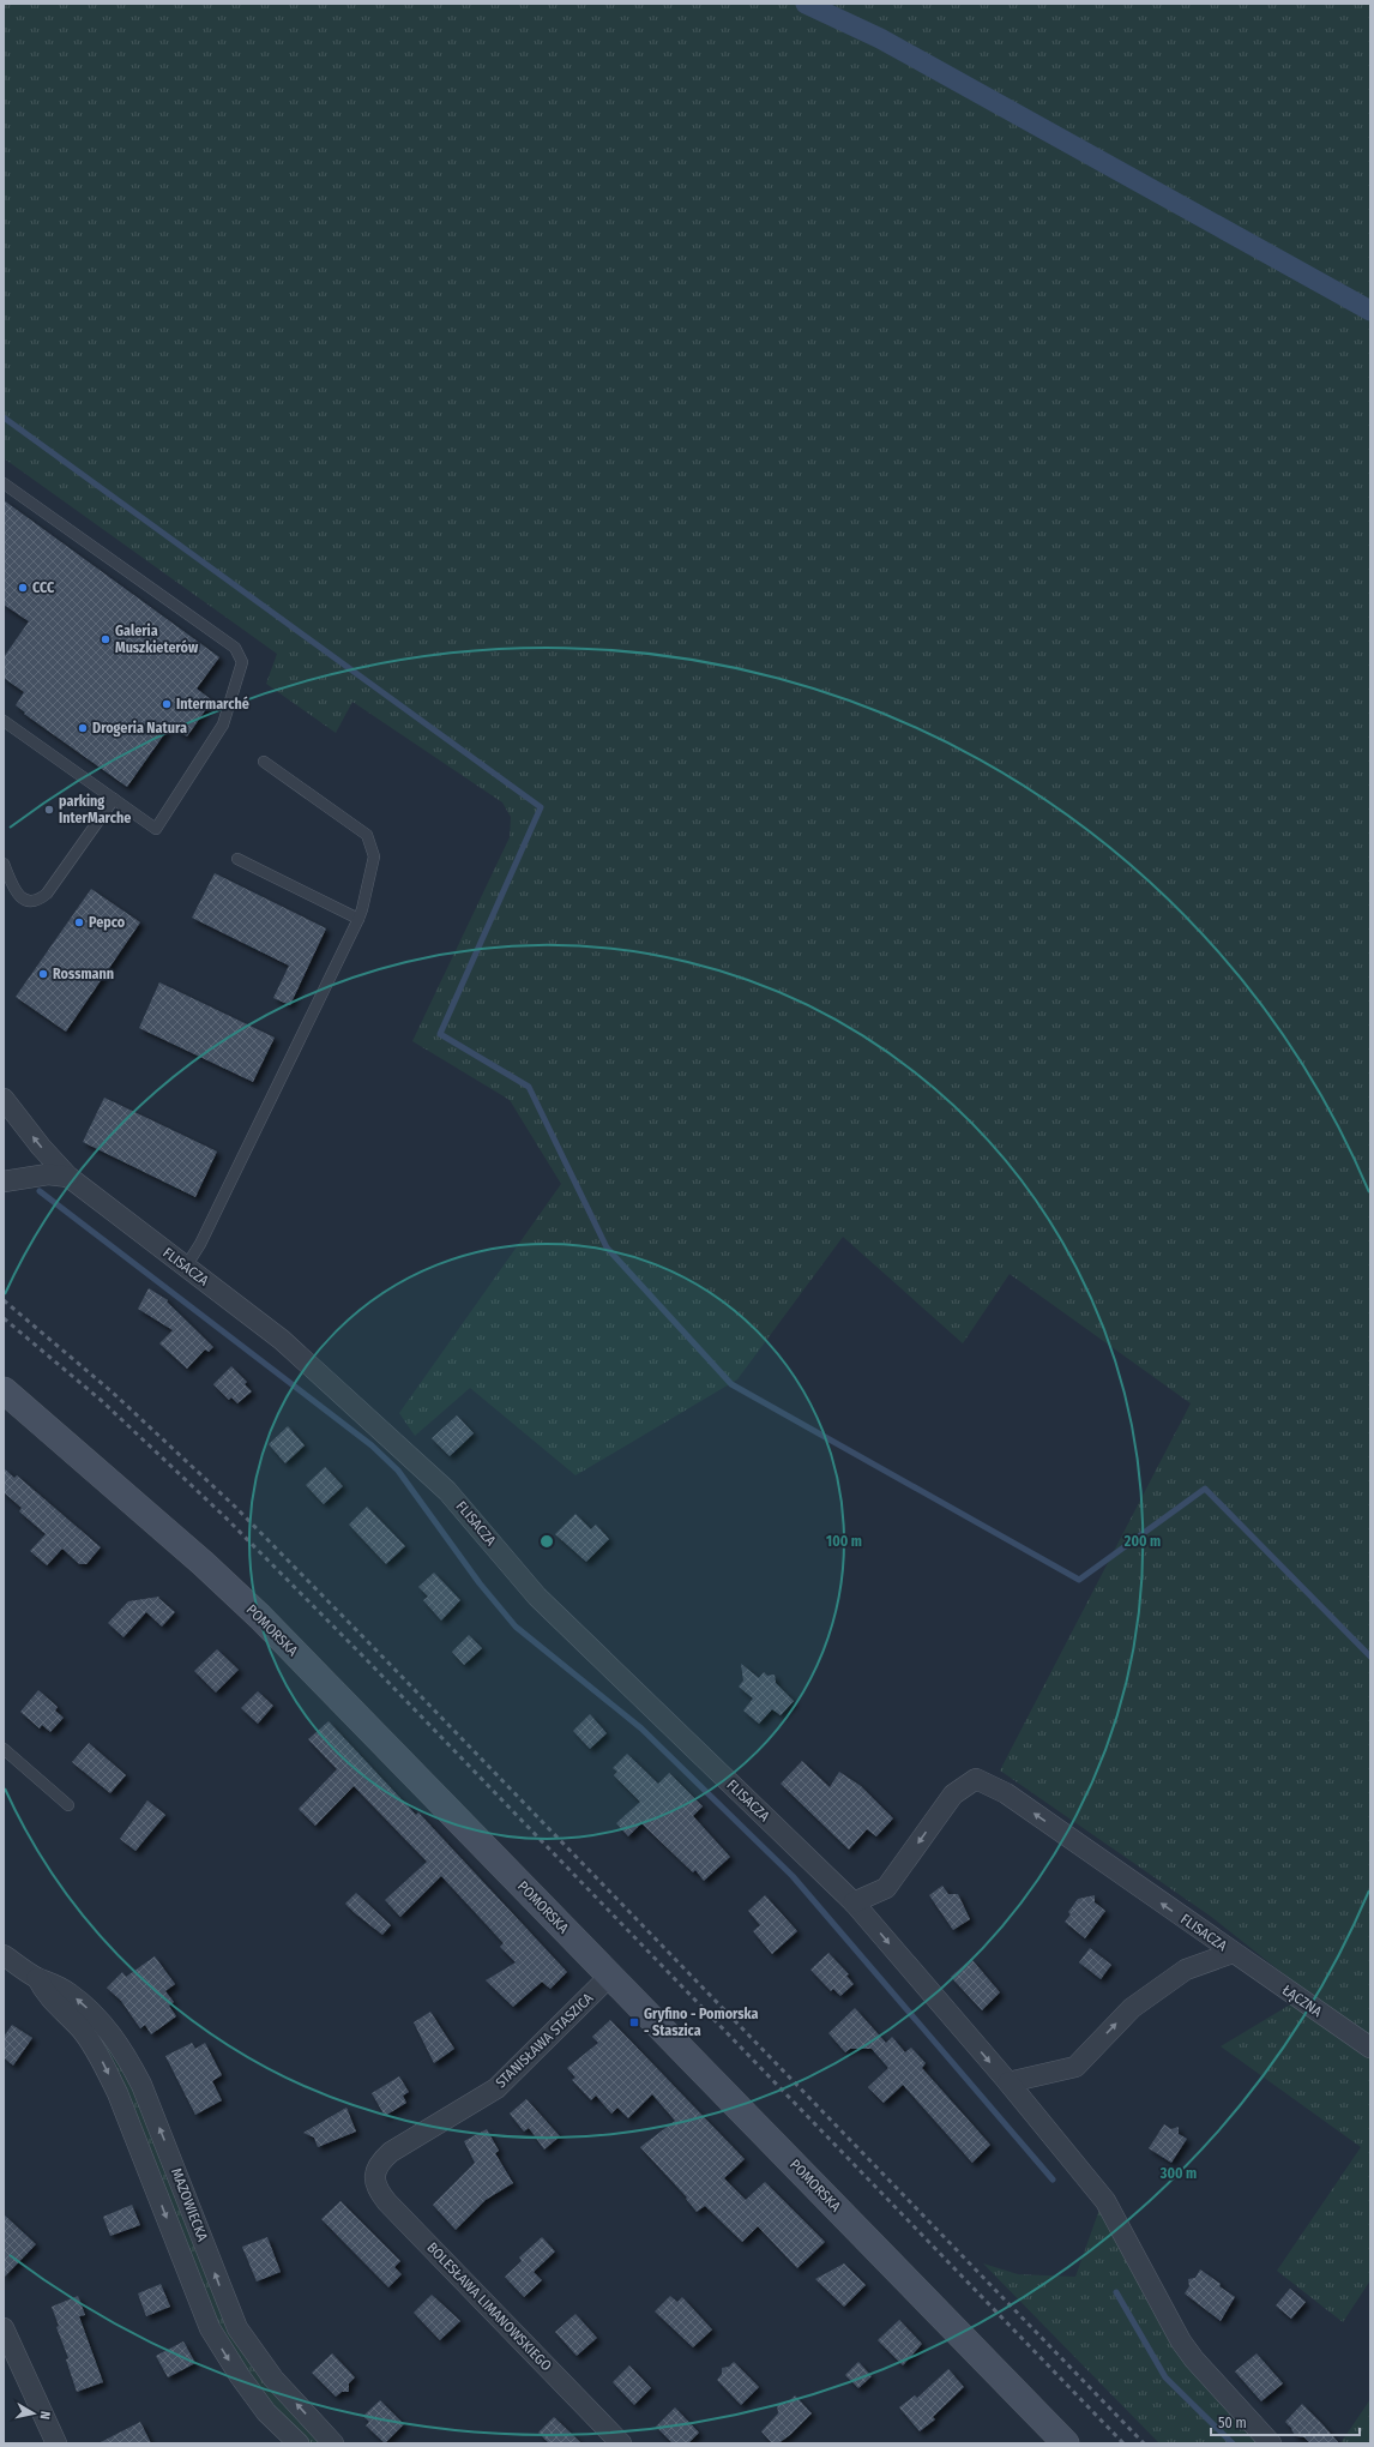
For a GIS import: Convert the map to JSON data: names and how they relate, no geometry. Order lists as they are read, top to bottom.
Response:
{
  "streets": {
    "street": [
      "FLISACZA",
      "POMORSKA",
      "ŁĄCZNA",
      "STANISŁAWA STASZICA",
      "MAZOWIECKA",
      "BOLESŁAWA LIMANOWSKIEGO"
    ]
  },
  "crossings": [
    ["FLISACZA", "ŁĄCZNA"],
    ["POMORSKA", "STANISŁAWA STASZICA"],
    ["STANISŁAWA STASZICA", "BOLESŁAWA LIMANOWSKIEGO"]
  ],
  "places": {
    "other": [
      "CCC",
      "Galeria Muszkieterów",
      "Intermarché",
      "Drogeria Natura",
      "parking InterMarche",
      "Pepco",
      "Rossmann"
    ],
    "transit": ["Gryfino - Pomorska - Staszica"]
  },
  "scale_bar": "50 m",
  "north": "right",
  "rings": ["100 m", "200 m", "300 m"]
}
